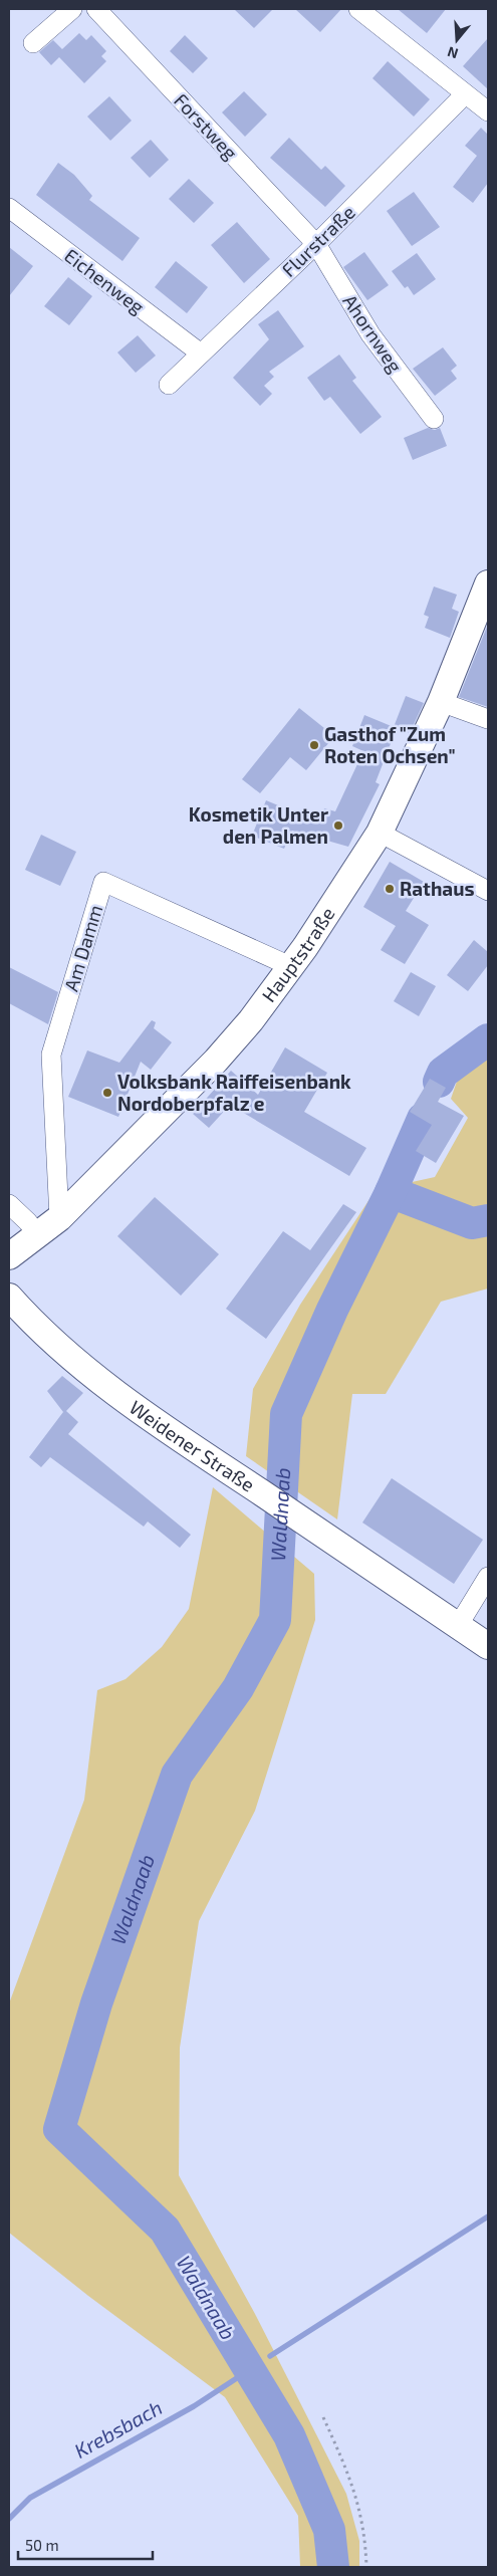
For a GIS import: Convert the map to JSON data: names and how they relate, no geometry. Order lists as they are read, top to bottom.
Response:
{
  "streets": {
    "street": [
      "Forstweg",
      "Flurstraße",
      "Eichenweg",
      "Ahornweg",
      "Am Damm",
      "Hauptstraße",
      "Weidener Straße"
    ]
  },
  "crossings": [
    ["Forstweg", "Flurstraße"],
    ["Forstweg", "Ahornweg"],
    ["Flurstraße", "Eichenweg"],
    ["Flurstraße", "Ahornweg"],
    ["Am Damm", "Hauptstraße"]
  ],
  "water": ["Waldnaab", "Krebsbach"],
  "places": [
    "Gasthof \"Zum Roten Ochsen\"",
    "Kosmetik Unter den Palmen",
    "Rathaus",
    "Volksbank Raiffeisenbank Nordoberpfalz e"
  ],
  "scale_bar": "50 m",
  "north": "bottom"
}
